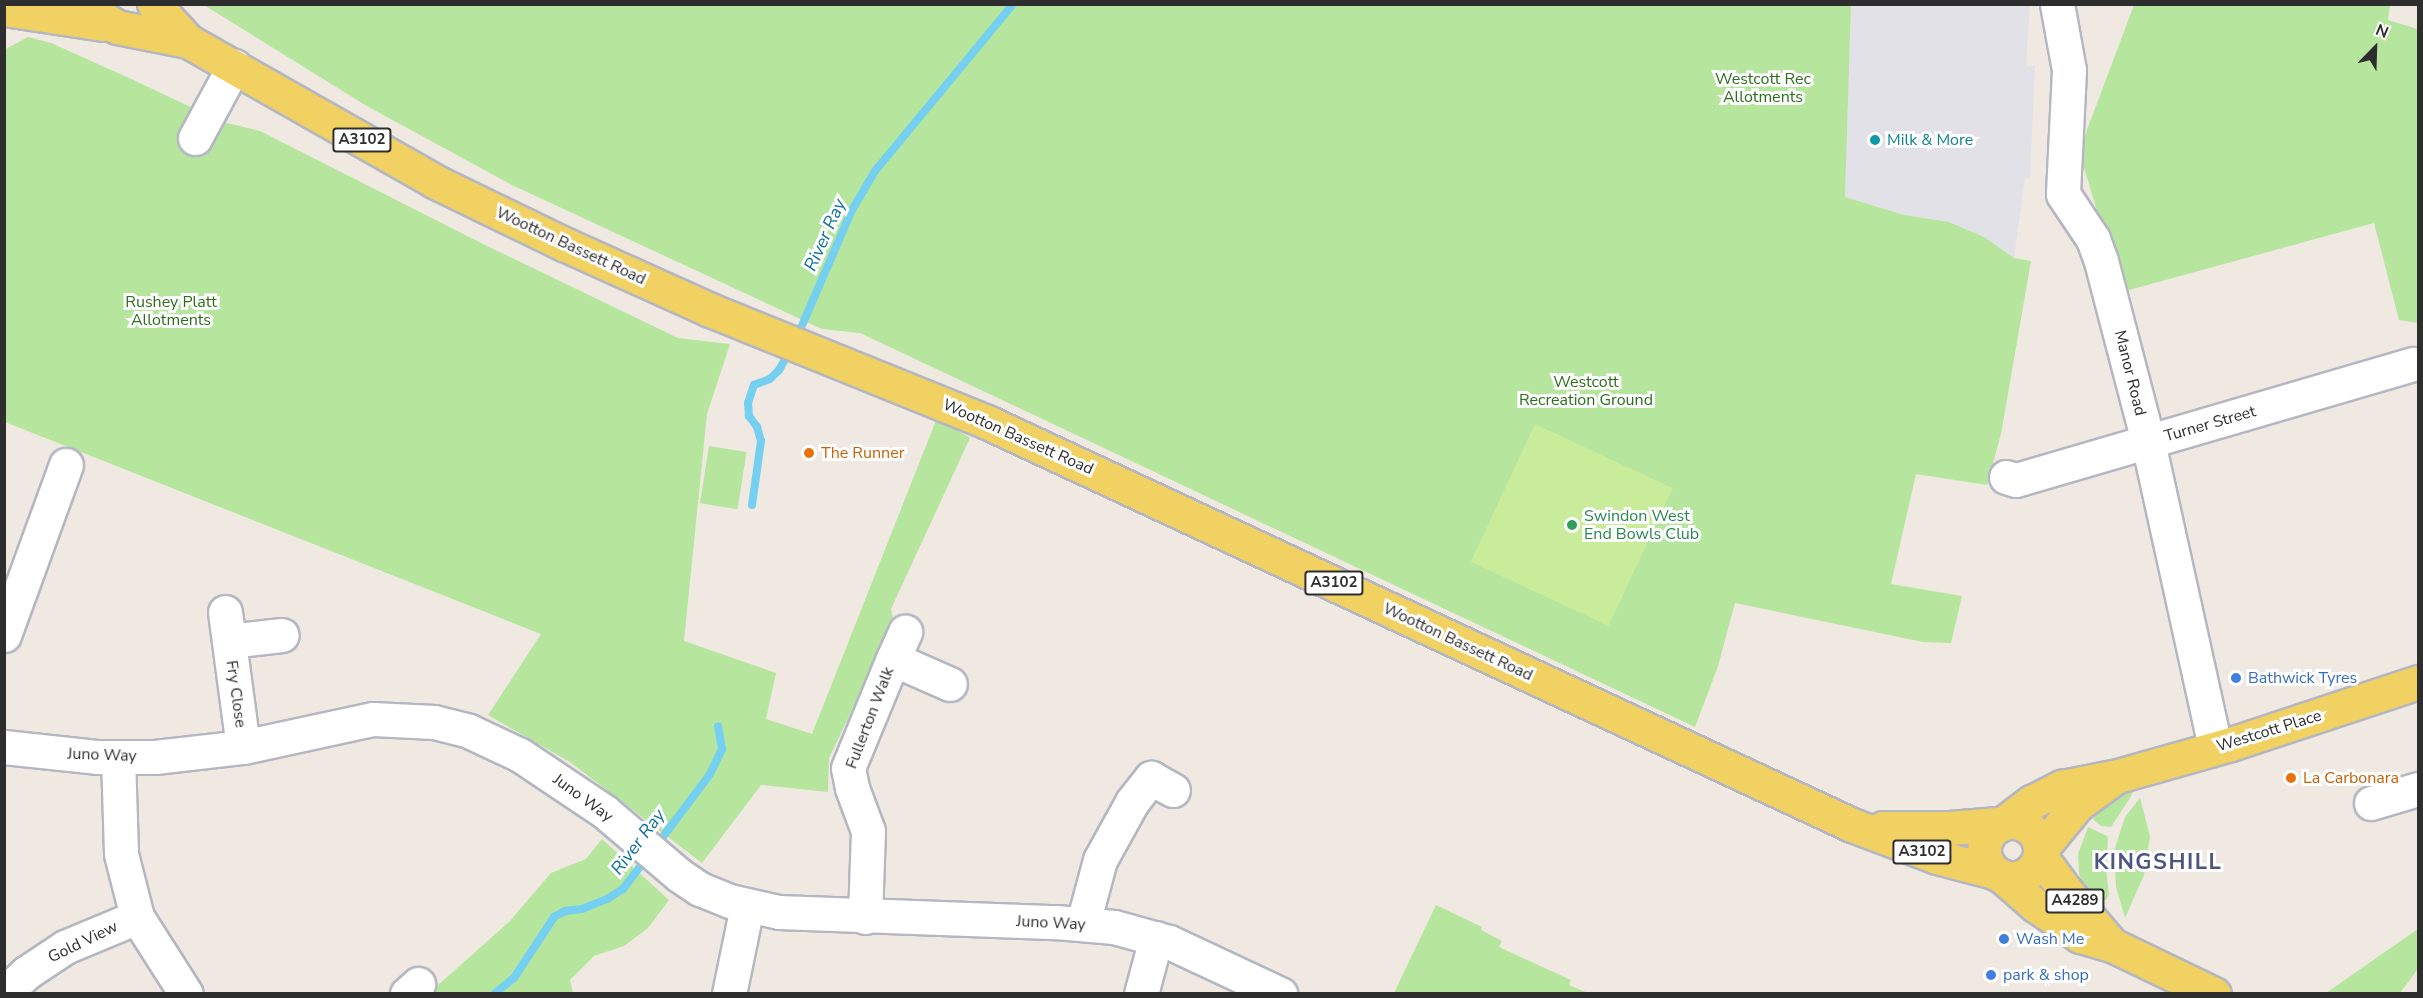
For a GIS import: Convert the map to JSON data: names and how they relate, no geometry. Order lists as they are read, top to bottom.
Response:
{
  "streets": {
    "main road": [
      "A3102",
      "Wootton Bassett Road",
      "Westcott Place",
      "A4289"
    ],
    "street": [
      "Manor Road",
      "Turner Street",
      "Fry Close",
      "Fullerton Walk",
      "Juno Way",
      "Gold View"
    ]
  },
  "crossings": [
    ["Wootton Bassett Road", "Westcott Place"],
    ["Wootton Bassett Road", "A4289"],
    ["Manor Road", "Turner Street"],
    ["Manor Road", "Westcott Place"],
    ["Fry Close", "Juno Way"],
    ["Fullerton Walk", "Juno Way"],
    ["Westcott Place", "A4289"]
  ],
  "districts": ["KINGSHILL"],
  "water": ["River Ray"],
  "parks": ["Westcott Rec Allotments", "Rushey Platt Allotments", "Westcott Recreation Ground"],
  "places": [
    "Milk & More",
    "The Runner",
    "Swindon West End Bowls Club",
    "Bathwick Tyres",
    "La Carbonara",
    "Wash Me",
    "park & shop"
  ],
  "north": "top right"
}
